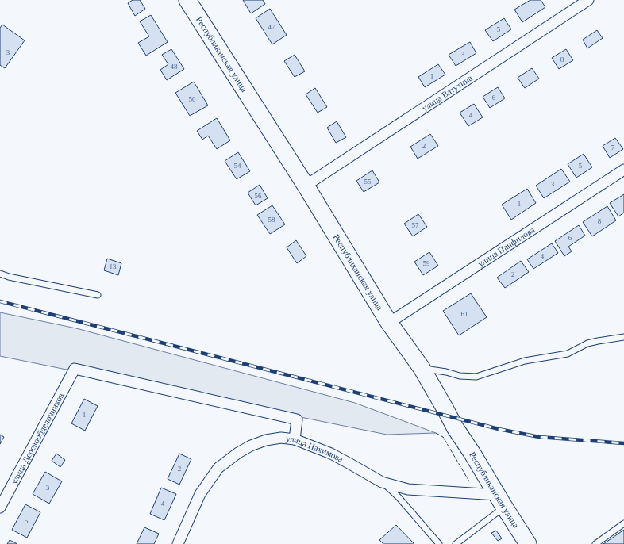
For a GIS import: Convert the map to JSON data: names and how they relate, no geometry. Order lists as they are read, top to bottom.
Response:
{
  "streets": {
    "main road": ["Республиканская улица"],
    "street": [
      "улица Ватутина",
      "улица Панфилова",
      "улица Деревообделочников",
      "улица Нахимова"
    ]
  },
  "crossings": [
    ["Республиканская улица", "улица Ватутина"],
    ["Республиканская улица", "улица Панфилова"],
    ["Республиканская улица", "улица Нахимова"],
    ["улица Деревообделочников", "улица Нахимова"]
  ],
  "house_numbers": [
    "47",
    "5",
    "3",
    "3",
    "8",
    "48",
    "1",
    "6",
    "50",
    "4",
    "2",
    "7",
    "54",
    "5",
    "55",
    "3",
    "56",
    "1",
    "58",
    "8",
    "57",
    "6",
    "4",
    "59",
    "13",
    "2",
    "61",
    "1",
    "2",
    "3",
    "4",
    "5"
  ]
}
